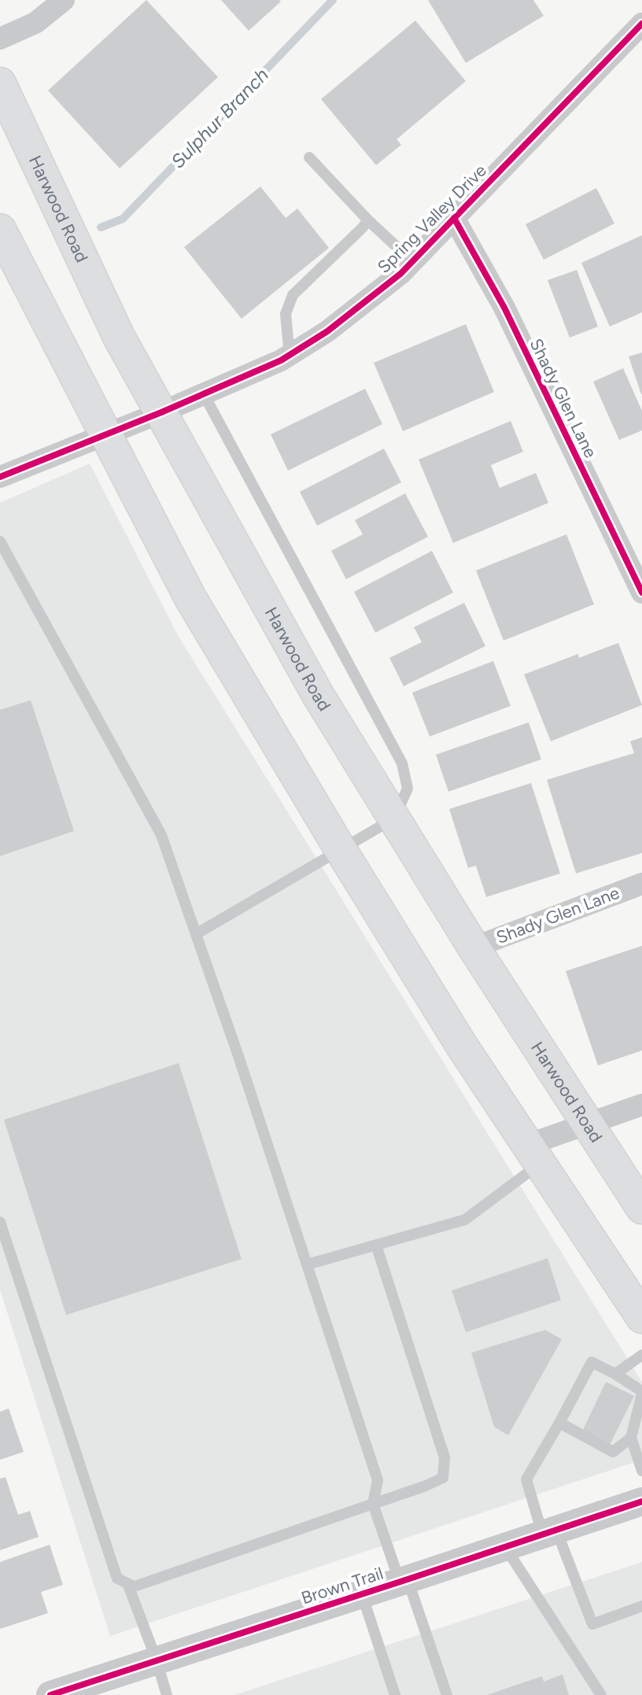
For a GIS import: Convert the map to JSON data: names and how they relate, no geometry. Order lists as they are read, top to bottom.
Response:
{
  "streets": {
    "main road": ["Harwood Road"],
    "street": ["Spring Valley Drive", "Shady Glen Lane", "Brown Trail"]
  },
  "crossings": [
    ["Harwood Road", "Spring Valley Drive"],
    ["Harwood Road", "Shady Glen Lane"],
    ["Spring Valley Drive", "Shady Glen Lane"]
  ],
  "water": ["Sulphur Branch"]
}
